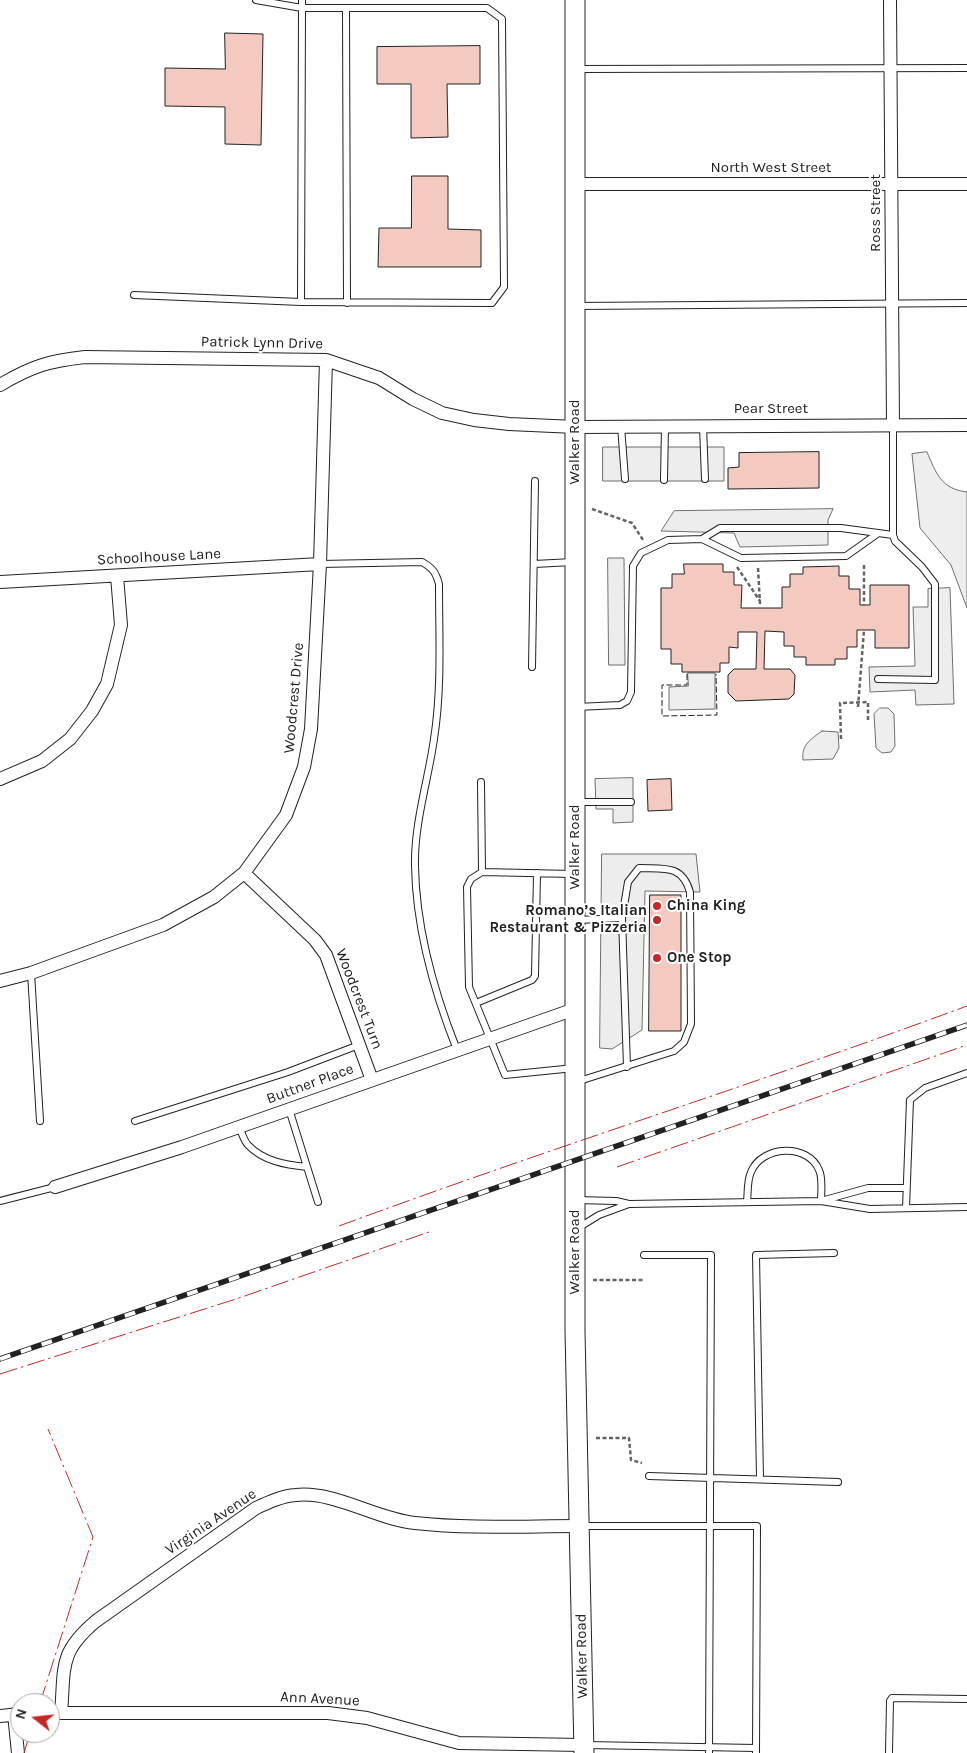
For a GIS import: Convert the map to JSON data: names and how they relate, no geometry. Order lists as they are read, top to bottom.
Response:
{
  "streets": {
    "street": [
      "North West Street",
      "Ross Street",
      "Patrick Lynn Drive",
      "Pear Street",
      "Walker Road",
      "Schoolhouse Lane",
      "Woodcrest Drive",
      "Woodcrest Turn",
      "Buttner Place",
      "Virginia Avenue",
      "Ann Avenue"
    ]
  },
  "crossings": [
    ["North West Street", "Ross Street"],
    ["North West Street", "Walker Road"],
    ["Ross Street", "Pear Street"],
    ["Patrick Lynn Drive", "Pear Street"],
    ["Patrick Lynn Drive", "Walker Road"],
    ["Patrick Lynn Drive", "Woodcrest Drive"],
    ["Pear Street", "Walker Road"],
    ["Walker Road", "Buttner Place"],
    ["Walker Road", "Virginia Avenue"],
    ["Walker Road", "Ann Avenue"],
    ["Schoolhouse Lane", "Woodcrest Drive"],
    ["Woodcrest Drive", "Woodcrest Turn"],
    ["Woodcrest Turn", "Buttner Place"]
  ],
  "places": ["China King", "Romano’s Italian Restaurant & Pizzeria", "One Stop"],
  "north": "left"
}
